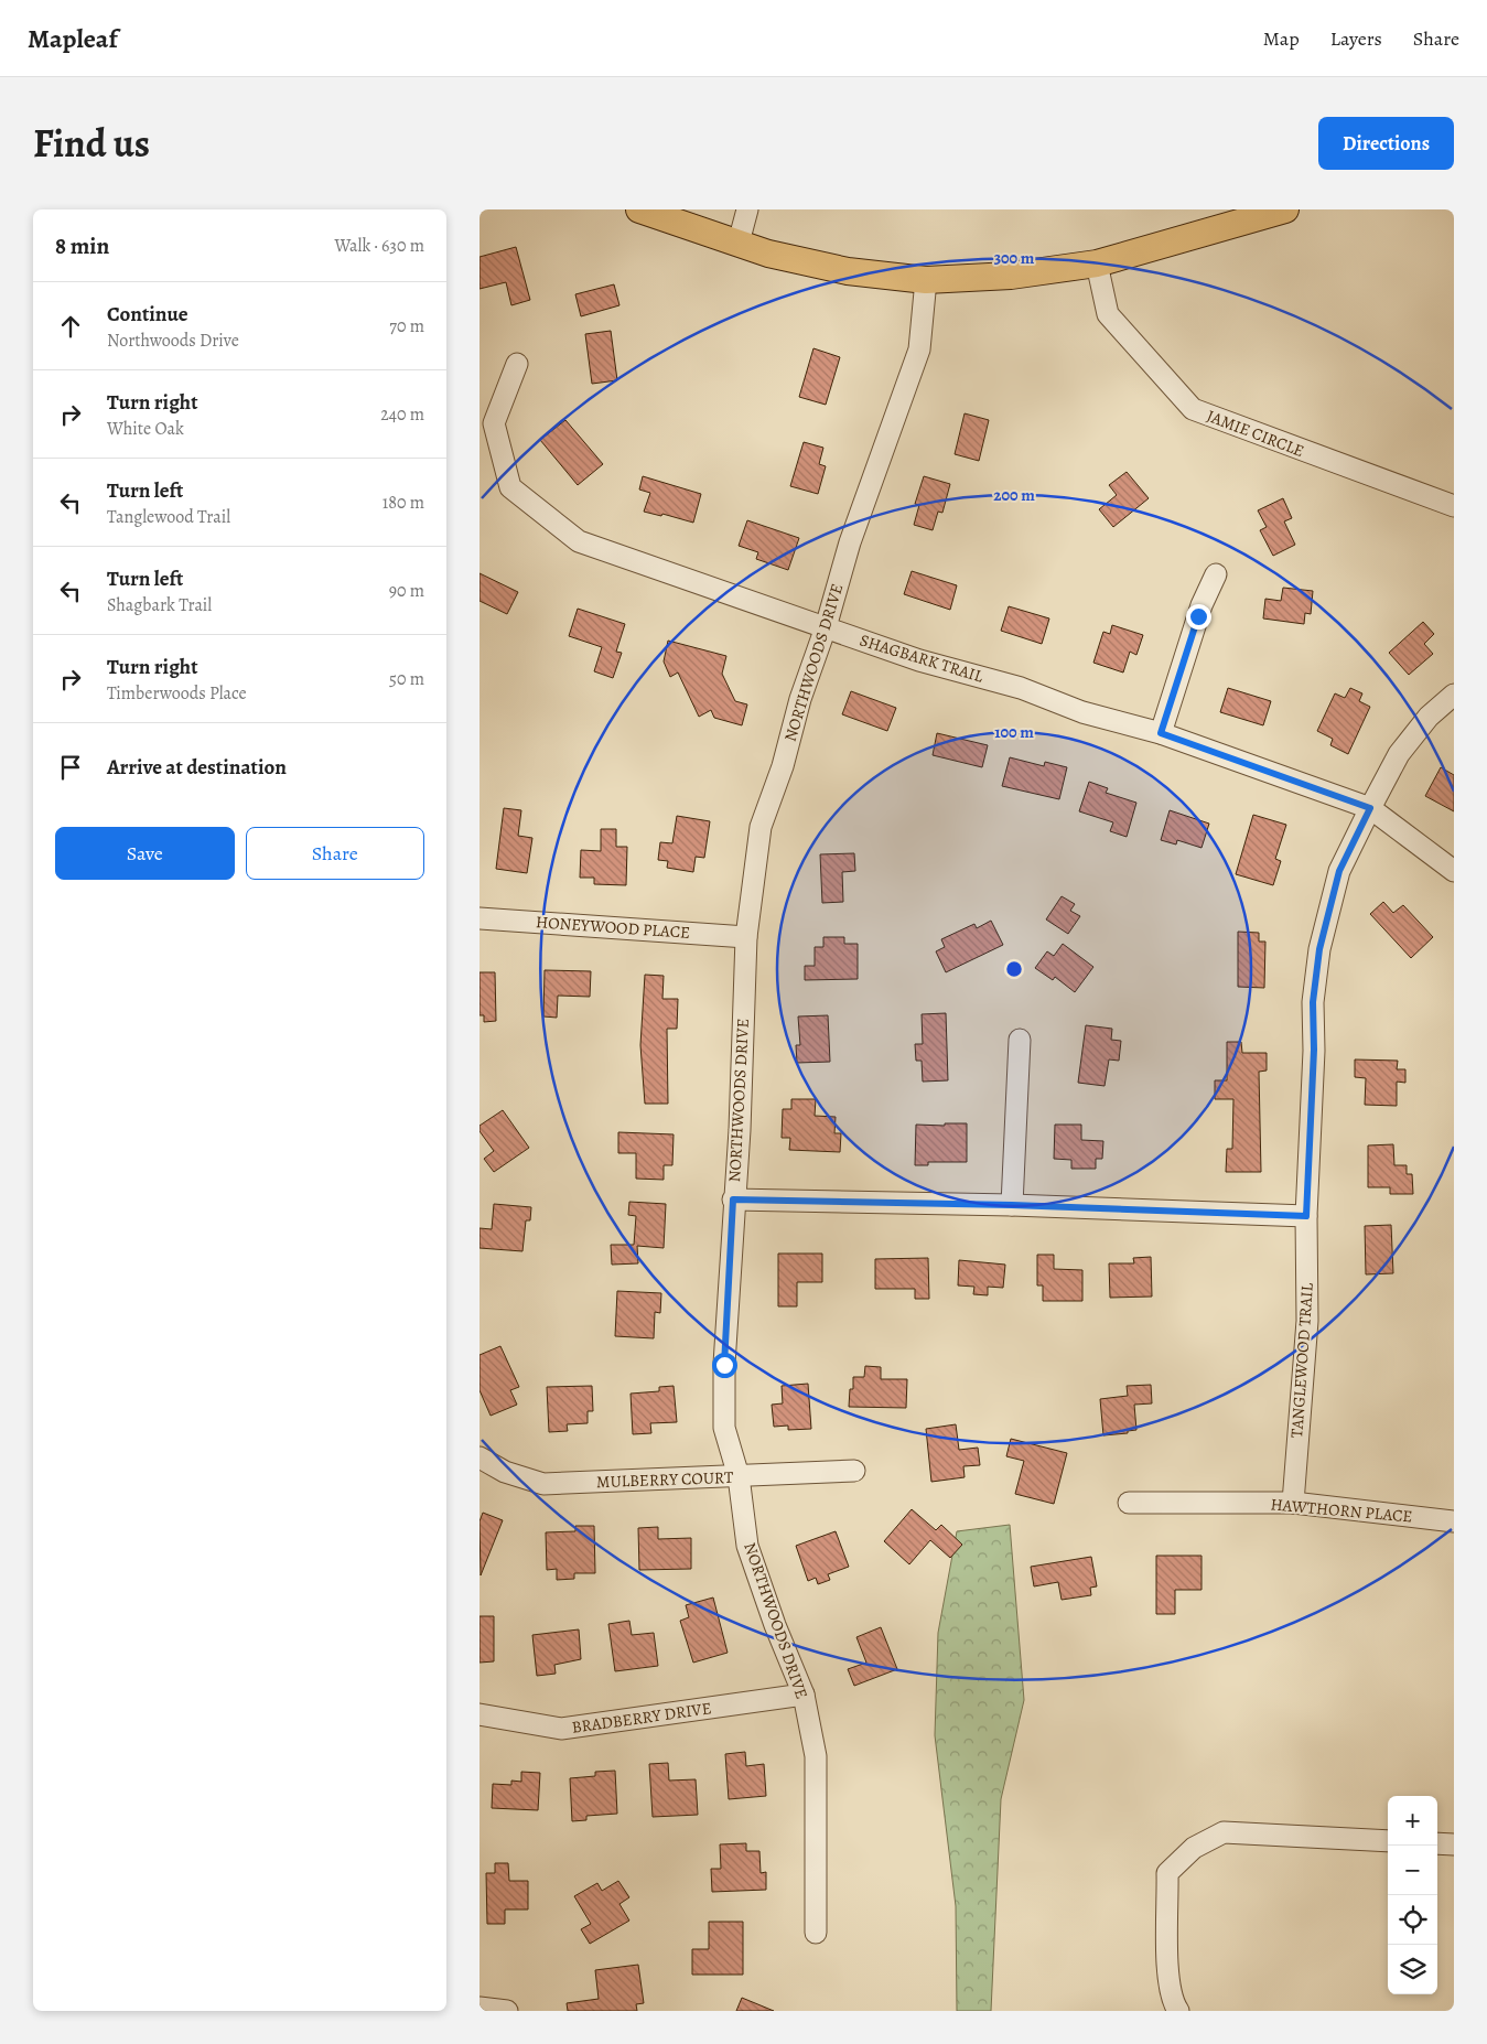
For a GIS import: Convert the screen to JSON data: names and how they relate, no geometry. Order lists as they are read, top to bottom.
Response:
{
  "streets": {
    "street": [
      "JAMIE CIRCLE",
      "SHAGBARK TRAIL",
      "NORTHWOODS DRIVE",
      "HONEYWOOD PLACE",
      "TANGLEWOOD TRAIL",
      "MULBERRY COURT",
      "HAWTHORN PLACE",
      "BRADBERRY DRIVE"
    ]
  },
  "crossings": [
    ["SHAGBARK TRAIL", "NORTHWOODS DRIVE"],
    ["SHAGBARK TRAIL", "TANGLEWOOD TRAIL"],
    ["NORTHWOODS DRIVE", "HONEYWOOD PLACE"],
    ["NORTHWOODS DRIVE", "MULBERRY COURT"],
    ["NORTHWOODS DRIVE", "BRADBERRY DRIVE"],
    ["TANGLEWOOD TRAIL", "HAWTHORN PLACE"]
  ],
  "page": {
    "header": "Mapleaf",
    "nav": ["Map", "Layers", "Share"],
    "title": "Find us",
    "buttons": [
      "Directions",
      ["Save", "Share"]
    ],
    "heading": ["8 min", "Walk · 630 m"],
    "list": [
      ["Continue", "Northwoods Drive", "70 m"],
      ["Turn right", "White Oak", "240 m"],
      ["Turn left", "Tanglewood Trail", "180 m"],
      ["Turn left", "Shagbark Trail", "90 m"],
      ["Turn right", "Timberwoods Place", "50 m"],
      "Arrive at destination"
    ],
    "map_buttons": ["+", "−"]
  },
  "rings": ["300 m", "200 m", "100 m"]
}
